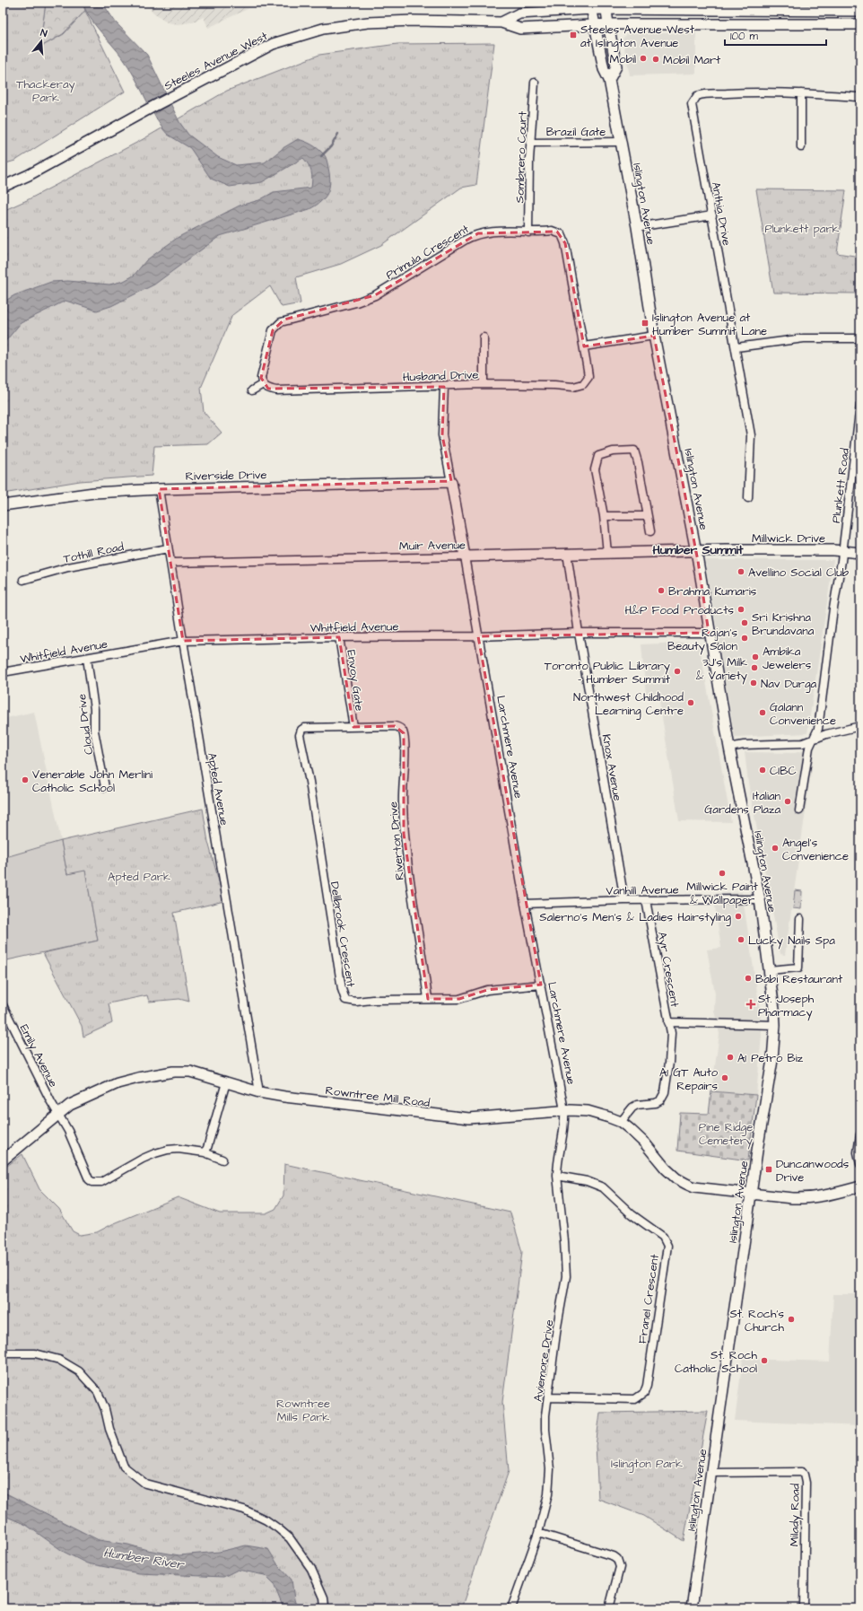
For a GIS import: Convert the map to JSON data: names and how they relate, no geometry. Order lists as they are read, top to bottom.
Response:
{
  "streets": {
    "main road": [
      "Steeles Avenue West",
      "Islington Avenue",
      "Riverside Drive",
      "Millwick Drive",
      "Muir Avenue",
      "Larchmere Avenue",
      "Rowntree Mill Road"
    ],
    "street": [
      "Brazil Gate",
      "Sombrero Court",
      "Anthia Drive",
      "Primula Crescent",
      "Husband Drive",
      "Plunkett Road",
      "Tothill Road",
      "Whitfield Avenue",
      "Envoy Gate",
      "Cloud Drive",
      "Knox Avenue",
      "Apted Avenue",
      "Riverton Drive",
      "Vanhill Avenue",
      "Dellbrook Crescent",
      "Ayr Crescent",
      "Emily Avenue",
      "Franel Crescent",
      "Aviemore Drive",
      "Milady Road"
    ]
  },
  "crossings": [
    ["Steeles Avenue West", "Islington Avenue"],
    ["Brazil Gate", "Sombrero Court"],
    ["Brazil Gate", "Islington Avenue"],
    ["Sombrero Court", "Primula Crescent"],
    ["Islington Avenue", "Millwick Drive"],
    ["Islington Avenue", "Muir Avenue"],
    ["Islington Avenue", "Whitfield Avenue"],
    ["Islington Avenue", "Vanhill Avenue"],
    ["Islington Avenue", "Ayr Crescent"],
    ["Islington Avenue", "Rowntree Mill Road"],
    ["Islington Avenue", "Milady Road"],
    ["Primula Crescent", "Husband Drive"],
    ["Husband Drive", "Larchmere Avenue"],
    ["Riverside Drive", "Larchmere Avenue"],
    ["Riverside Drive", "Apted Avenue"],
    ["Plunkett Road", "Millwick Drive"],
    ["Millwick Drive", "Muir Avenue"],
    ["Muir Avenue", "Larchmere Avenue"],
    ["Muir Avenue", "Knox Avenue"],
    ["Muir Avenue", "Apted Avenue"],
    ["Tothill Road", "Apted Avenue"],
    ["Whitfield Avenue", "Envoy Gate"],
    ["Whitfield Avenue", "Cloud Drive"],
    ["Whitfield Avenue", "Larchmere Avenue"],
    ["Whitfield Avenue", "Knox Avenue"],
    ["Whitfield Avenue", "Apted Avenue"],
    ["Envoy Gate", "Riverton Drive"],
    ["Envoy Gate", "Dellbrook Crescent"],
    ["Larchmere Avenue", "Vanhill Avenue"],
    ["Larchmere Avenue", "Dellbrook Crescent"],
    ["Larchmere Avenue", "Rowntree Mill Road"],
    ["Larchmere Avenue", "Aviemore Drive"],
    ["Knox Avenue", "Vanhill Avenue"],
    ["Apted Avenue", "Rowntree Mill Road"],
    ["Riverton Drive", "Dellbrook Crescent"],
    ["Vanhill Avenue", "Ayr Crescent"],
    ["Emily Avenue", "Rowntree Mill Road"],
    ["Rowntree Mill Road", "Aviemore Drive"],
    ["Franel Crescent", "Aviemore Drive"]
  ],
  "districts": ["Humber Summit"],
  "water": ["Humber River"],
  "parks": [
    "Thackeray Park",
    "Plunkett park",
    "Apted Park",
    "Pine Ridge Cemetery",
    "Rowntree Mills Park",
    "Islington Park"
  ],
  "places": {
    "transit": ["Steeles Avenue West at Islington Avenue", "Islington Avenue at Humber Summit Lane", "Duncanwoods Drive"],
    "other": [
      "Mobil",
      "Mobil Mart",
      "Avellino Social Club",
      "Brahma Kumaris",
      "H&P Food Products",
      "Sri Krishna Brundavana",
      "Rajan's Beauty Salon",
      "Ambika Jewelers",
      "3J's Milk & Variety",
      "Toronto Public Library - Humber Summit",
      "Nav Durga",
      "Northwest Childhood Learning Centre",
      "Galann Convenience",
      "CIBC",
      "Venerable John Merlini Catholic School",
      "Italian Gardens Plaza",
      "Angel's Convenience",
      "Millwick Paint & Wallpaper",
      "Salerno's Men's & Ladies Hairstyling",
      "Lucky Nails Spa",
      "Babi Restaurant",
      "A1 Petro Biz",
      "A1 GT Auto Repairs",
      "St. Roch's Church",
      "St. Roch Catholic School"
    ],
    "health": ["St. Joseph Pharmacy"]
  },
  "scale_bar": "100 m",
  "north": "top"
}
